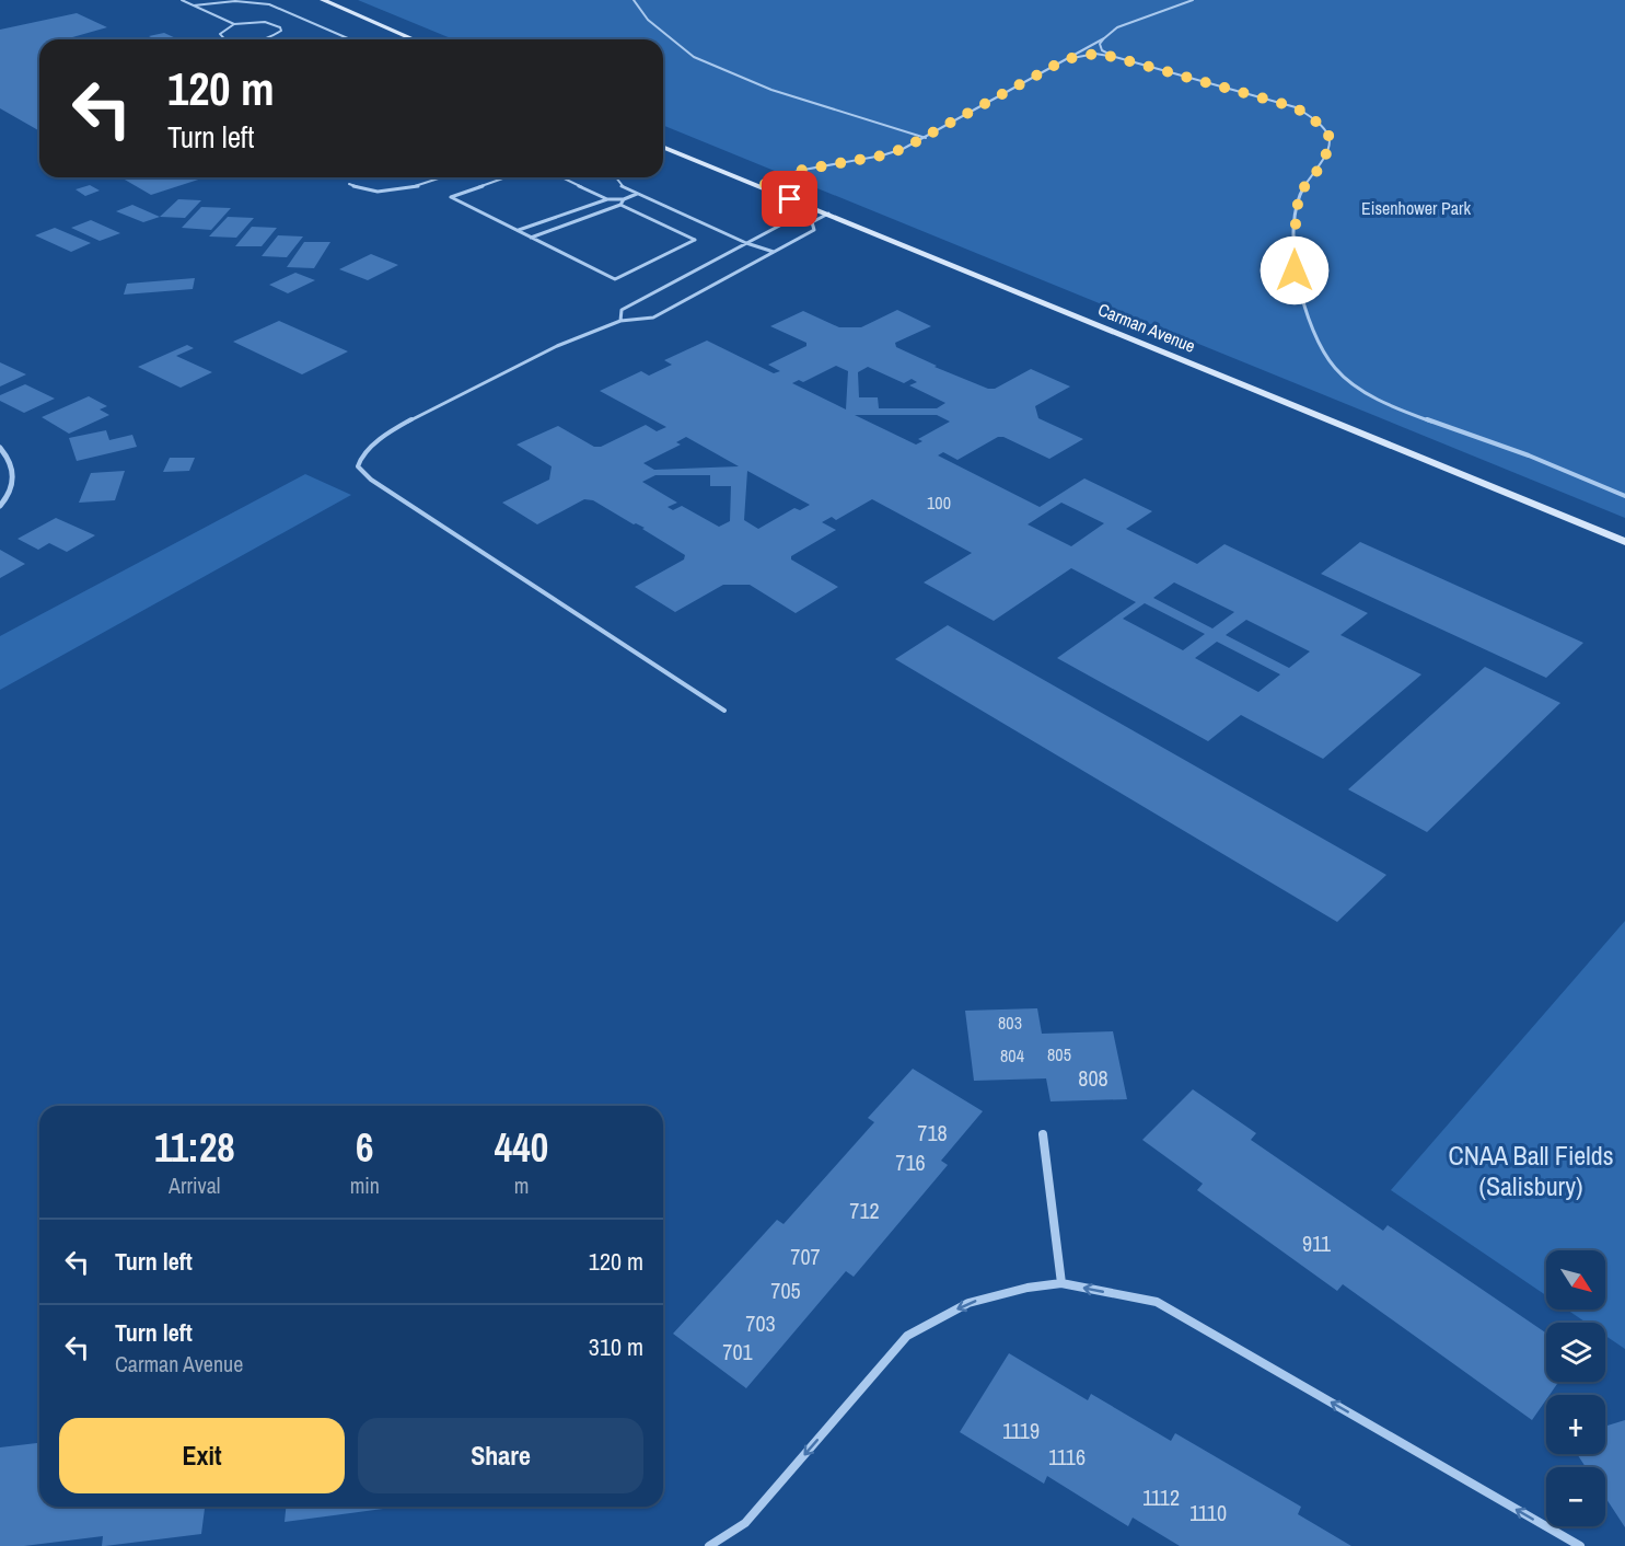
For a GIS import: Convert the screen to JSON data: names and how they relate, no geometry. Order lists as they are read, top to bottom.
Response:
{
  "streets": {
    "main road": ["Carman Avenue"]
  },
  "parks": ["Eisenhower Park", "CNAA Ball Fields (Salisbury)"],
  "house_numbers": [
    "100",
    "803",
    "805",
    "804",
    "808",
    "718",
    "716",
    "712",
    "911",
    "707",
    "705",
    "703",
    "701",
    "1119",
    "1116",
    "1112",
    "1110"
  ],
  "north": "bottom right",
  "page": {
    "turn": ["120 m", "Turn left"],
    "eta": [
      "11:28",
      "Arrival",
      "6",
      "min",
      "440",
      "m"
    ],
    "list": [
      {
        "name": "Turn left",
        "value": "120 m"
      },
      {
        "name": "Turn left",
        "note": "Carman Avenue",
        "value": "310 m"
      }
    ],
    "map_buttons": ["+", "−"],
    "buttons": ["Exit", "Share"]
  }
}
